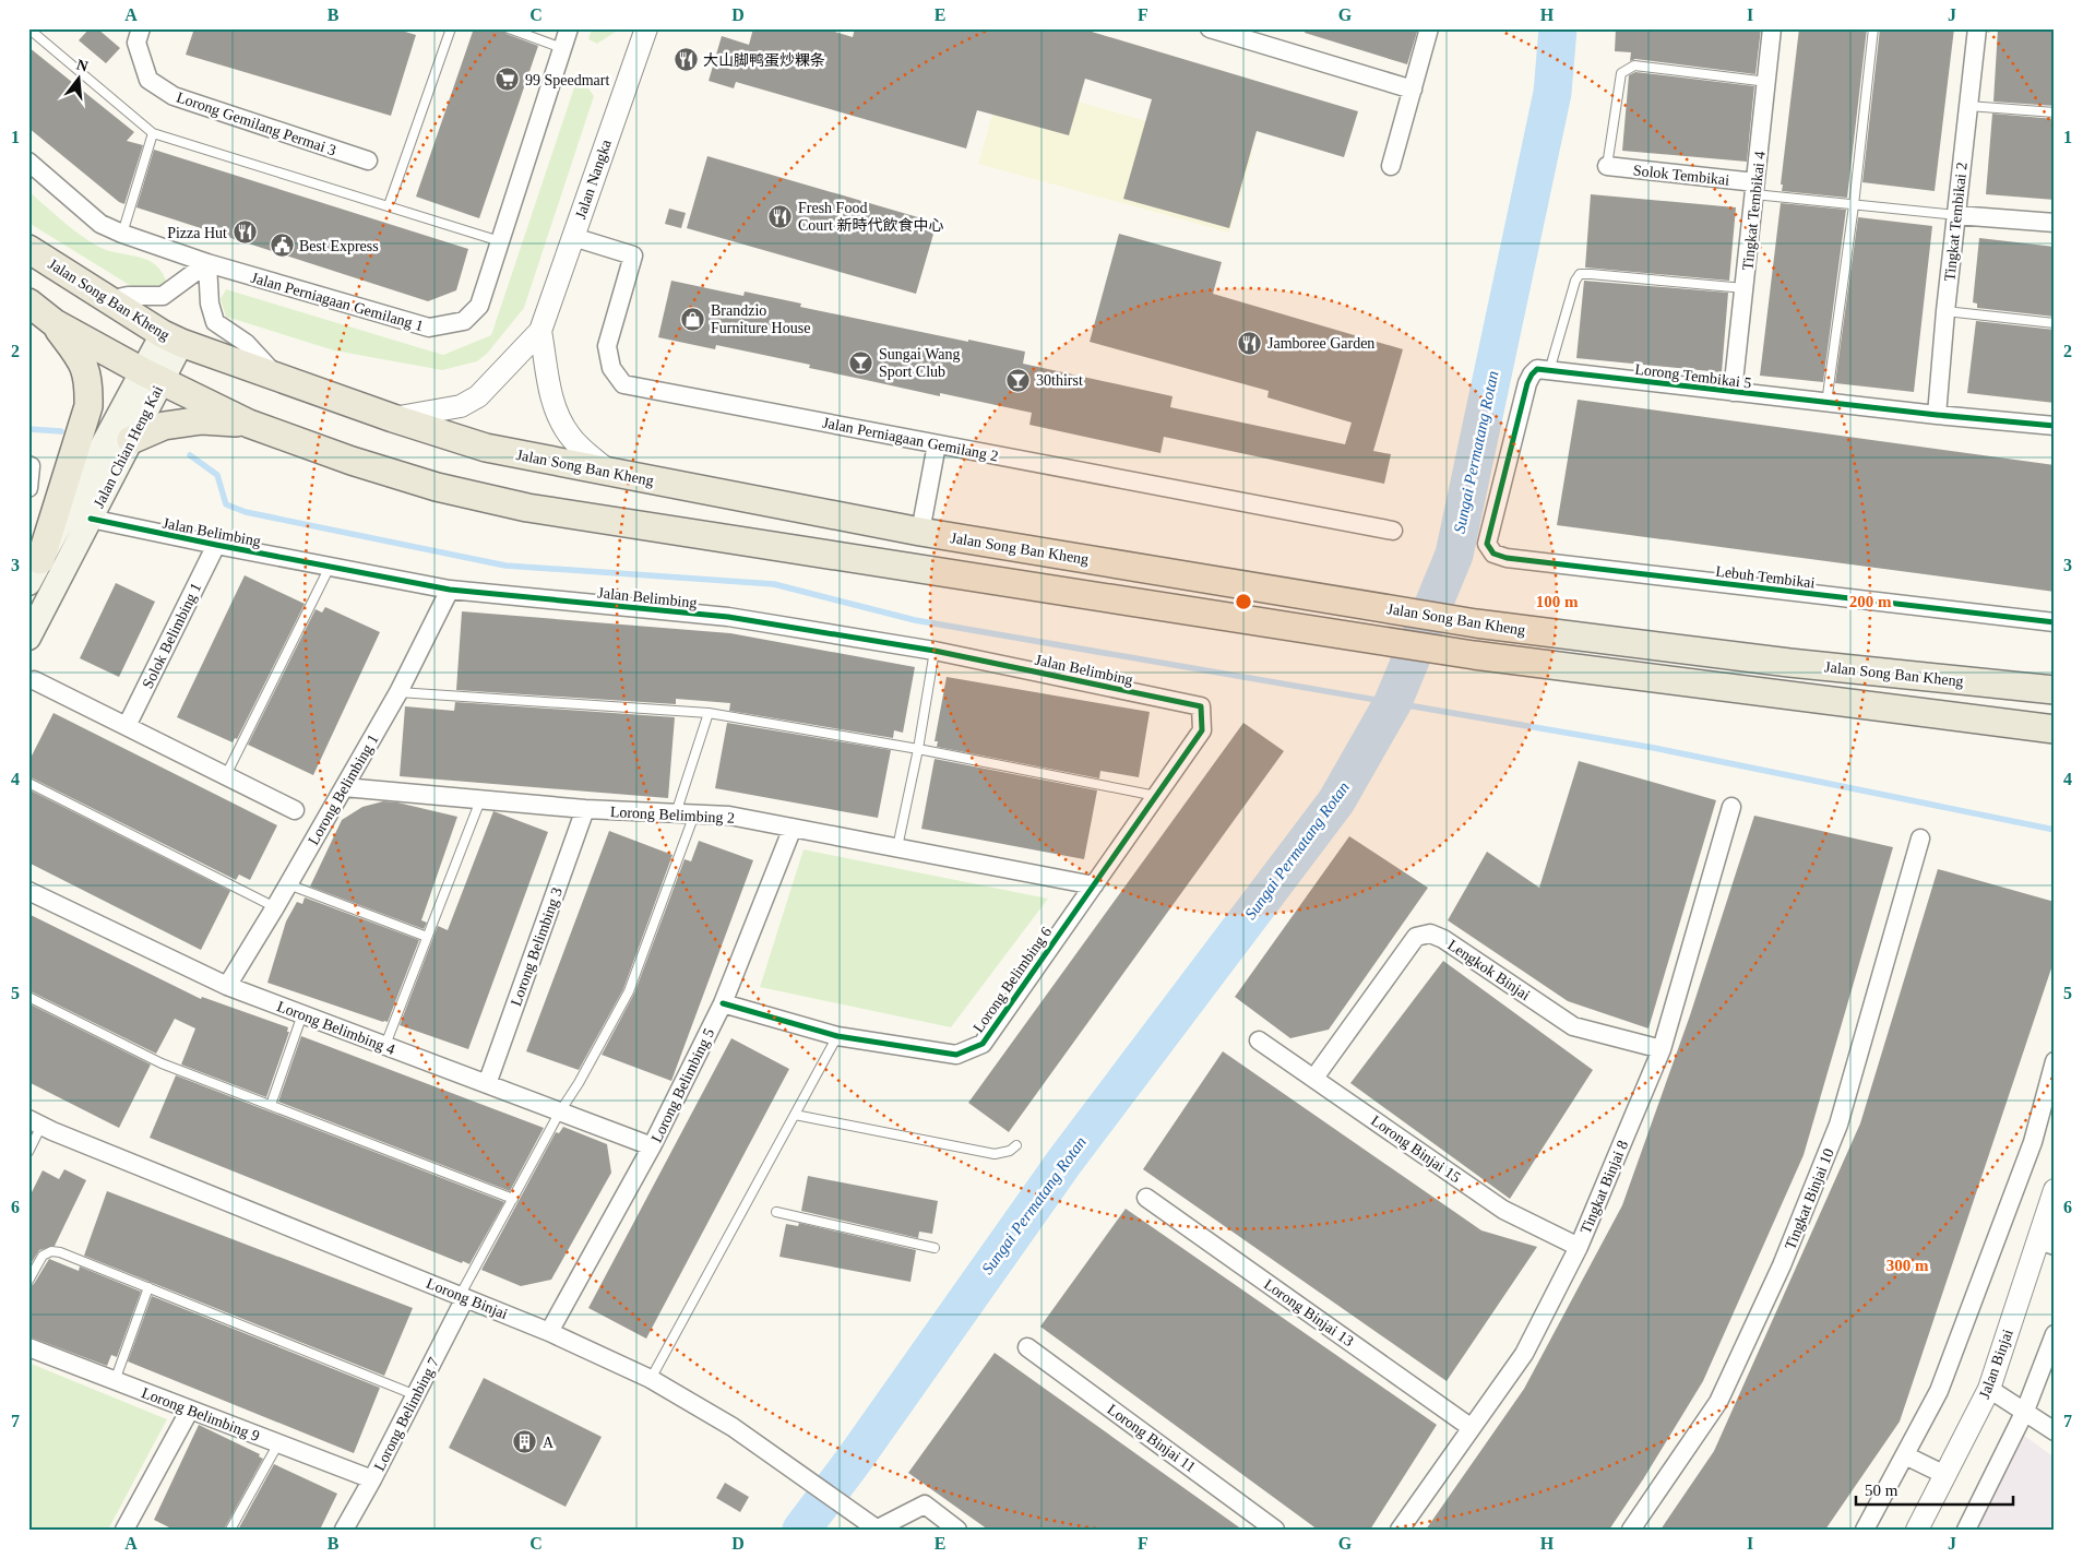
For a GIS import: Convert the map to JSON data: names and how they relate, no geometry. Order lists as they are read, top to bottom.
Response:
{
  "streets": {
    "main road": ["Jalan Song Ban Kheng", "Jalan Chian Heng Kai"],
    "street": [
      "Lorong Gemilang Permai 3",
      "Solok Tembikai",
      "Jalan Nangka",
      "Tingkat Tembikai 4",
      "Tingkat Tembikai 2",
      "Jalan Perniagaan Gemilang 1",
      "Lorong Tembikai 5",
      "Jalan Perniagaan Gemilang 2",
      "Jalan Belimbing",
      "Lebuh Tembikai",
      "Solok Belimbing 1",
      "Lorong Belimbing 1",
      "Lorong Belimbing 2",
      "Lorong Belimbing 3",
      "Lengkok Binjai",
      "Lorong Belimbing 6",
      "Lorong Belimbing 4",
      "Lorong Belimbing 5",
      "Lorong Binjai 15",
      "Tingkat Binjai 8",
      "Tingkat Binjai 10",
      "Lorong Binjai",
      "Lorong Binjai 13",
      "Jalan Binjai",
      "Lorong Belimbing 9",
      "Lorong Belimbing 7",
      "Lorong Binjai 11"
    ]
  },
  "crossings": [
    ["Solok Tembikai", "Tingkat Tembikai 4"],
    ["Jalan Nangka", "Jalan Song Ban Kheng"],
    ["Jalan Nangka", "Jalan Perniagaan Gemilang 2"],
    ["Tingkat Tembikai 4", "Lorong Tembikai 5"],
    ["Tingkat Tembikai 2", "Lorong Tembikai 5"],
    ["Jalan Song Ban Kheng", "Jalan Chian Heng Kai"],
    ["Lorong Tembikai 5", "Lebuh Tembikai"],
    ["Jalan Chian Heng Kai", "Jalan Belimbing"],
    ["Jalan Belimbing", "Solok Belimbing 1"],
    ["Jalan Belimbing", "Lorong Belimbing 1"],
    ["Jalan Belimbing", "Lorong Belimbing 6"],
    ["Lorong Belimbing 1", "Lorong Belimbing 2"],
    ["Lorong Belimbing 1", "Lorong Belimbing 4"],
    ["Lorong Belimbing 2", "Lorong Belimbing 3"],
    ["Lorong Belimbing 2", "Lorong Belimbing 6"],
    ["Lorong Belimbing 2", "Lorong Belimbing 5"],
    ["Lorong Belimbing 3", "Lorong Belimbing 4"],
    ["Lengkok Binjai", "Lorong Binjai 15"],
    ["Lengkok Binjai", "Tingkat Binjai 8"],
    ["Lorong Belimbing 6", "Lorong Belimbing 5"],
    ["Lorong Belimbing 4", "Lorong Belimbing 5"],
    ["Lorong Belimbing 5", "Lorong Binjai"],
    ["Lorong Binjai 15", "Tingkat Binjai 8"],
    ["Tingkat Binjai 8", "Lorong Binjai 13"],
    ["Lorong Binjai", "Lorong Belimbing 7"],
    ["Lorong Belimbing 9", "Lorong Belimbing 7"]
  ],
  "water": ["Sungai Permatang Rotan"],
  "places": {
    "restaurant": [
      "大山脚鸭蛋炒粿条",
      "Fresh Food Court 新時代飲食中心",
      "Pizza Hut",
      "Jamboree Garden"
    ],
    "supermarket": ["99 Speedmart"],
    "public building": ["Best Express"],
    "shop": ["Brandzio Furniture House"],
    "bar": ["Sungai Wang Sport Club", "30thirst"],
    "building": ["A"]
  },
  "scale_bar": "50 m",
  "north": "top",
  "grid": {
    "columns": [
      "A",
      "B",
      "C",
      "D",
      "E",
      "F",
      "G",
      "H",
      "I",
      "J"
    ],
    "rows": [
      "1",
      "2",
      "3",
      "4",
      "5",
      "6",
      "7"
    ]
  },
  "rings": ["100 m", "200 m", "300 m"]
}
